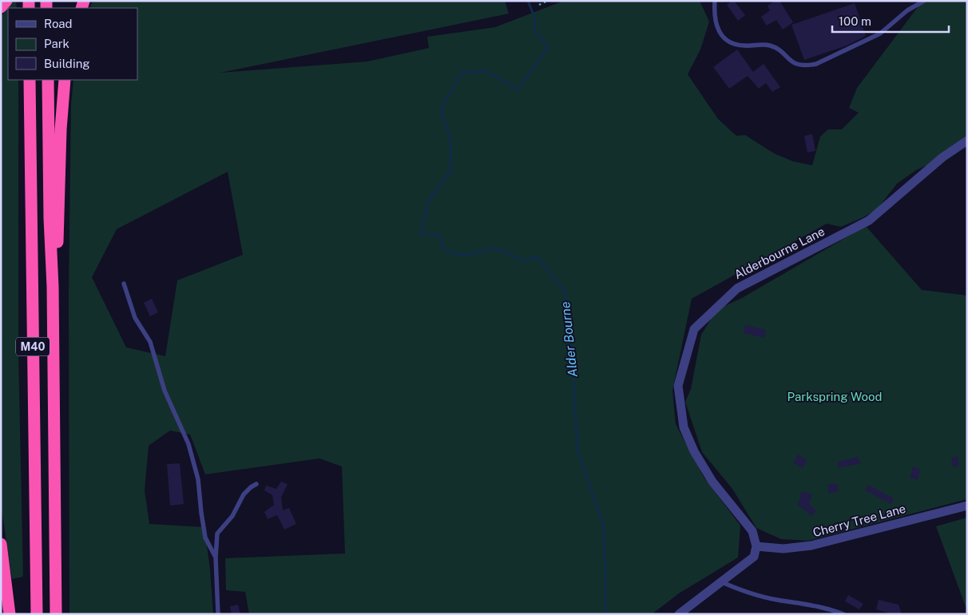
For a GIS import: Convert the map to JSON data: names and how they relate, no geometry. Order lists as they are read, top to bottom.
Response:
{
  "streets": {
    "highway": ["M40"],
    "street": ["Alderbourne Lane", "Cherry Tree Lane"]
  },
  "crossings": [
    ["Alderbourne Lane", "Cherry Tree Lane"]
  ],
  "water": ["Alder Bourne"],
  "parks": ["Parkspring Wood"],
  "legend": ["Road", "Park", "Building"],
  "scale_bar": "100 m"
}
